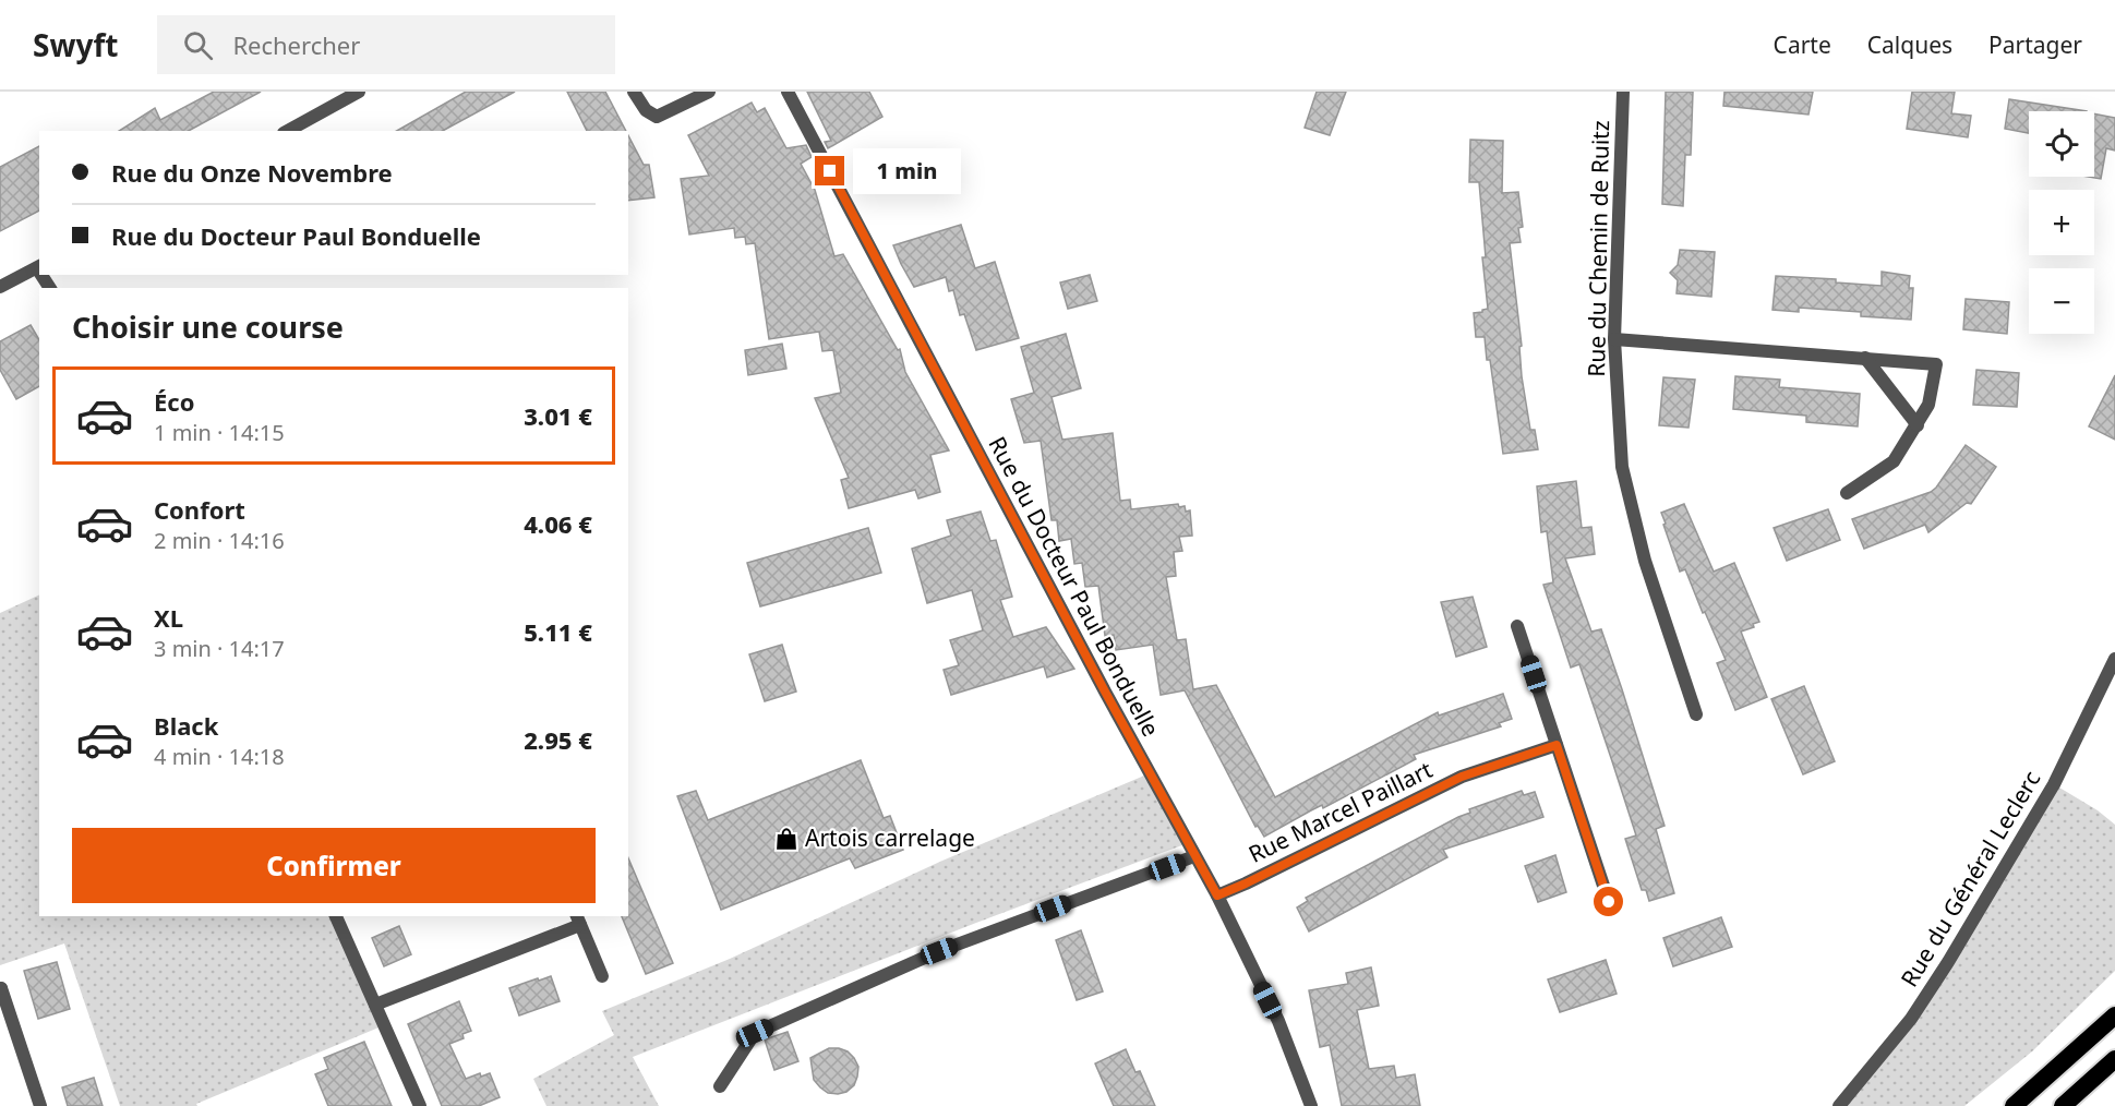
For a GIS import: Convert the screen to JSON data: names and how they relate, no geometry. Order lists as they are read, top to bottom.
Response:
{
  "streets": {
    "street": [
      "Rue du Chemin de Ruitz",
      "Rue du Docteur Paul Bonduelle",
      "Rue Marcel Paillart",
      "Rue du Général Leclerc"
    ]
  },
  "crossings": [
    ["Rue du Docteur Paul Bonduelle", "Rue Marcel Paillart"]
  ],
  "places": {
    "shop": ["Artois carrelage"]
  },
  "page": {
    "header": "Swyft",
    "search": "Rechercher",
    "nav": ["Carte", "Calques", "Partager"],
    "map_buttons": ["+", "−"],
    "banner": ["Rue du Onze Novembre", "Rue du Docteur Paul Bonduelle"],
    "bubble": "1 min",
    "heading": "Choisir une course",
    "list": [
      {
        "name": "Éco",
        "note": "1 min · 14:15",
        "value": "3.01 €"
      },
      {
        "name": "Confort",
        "note": "2 min · 14:16",
        "value": "4.06 €"
      },
      {
        "name": "XL",
        "note": "3 min · 14:17",
        "value": "5.11 €"
      },
      {
        "name": "Black",
        "note": "4 min · 14:18",
        "value": "2.95 €"
      }
    ],
    "buttons": "Confirmer"
  }
}
